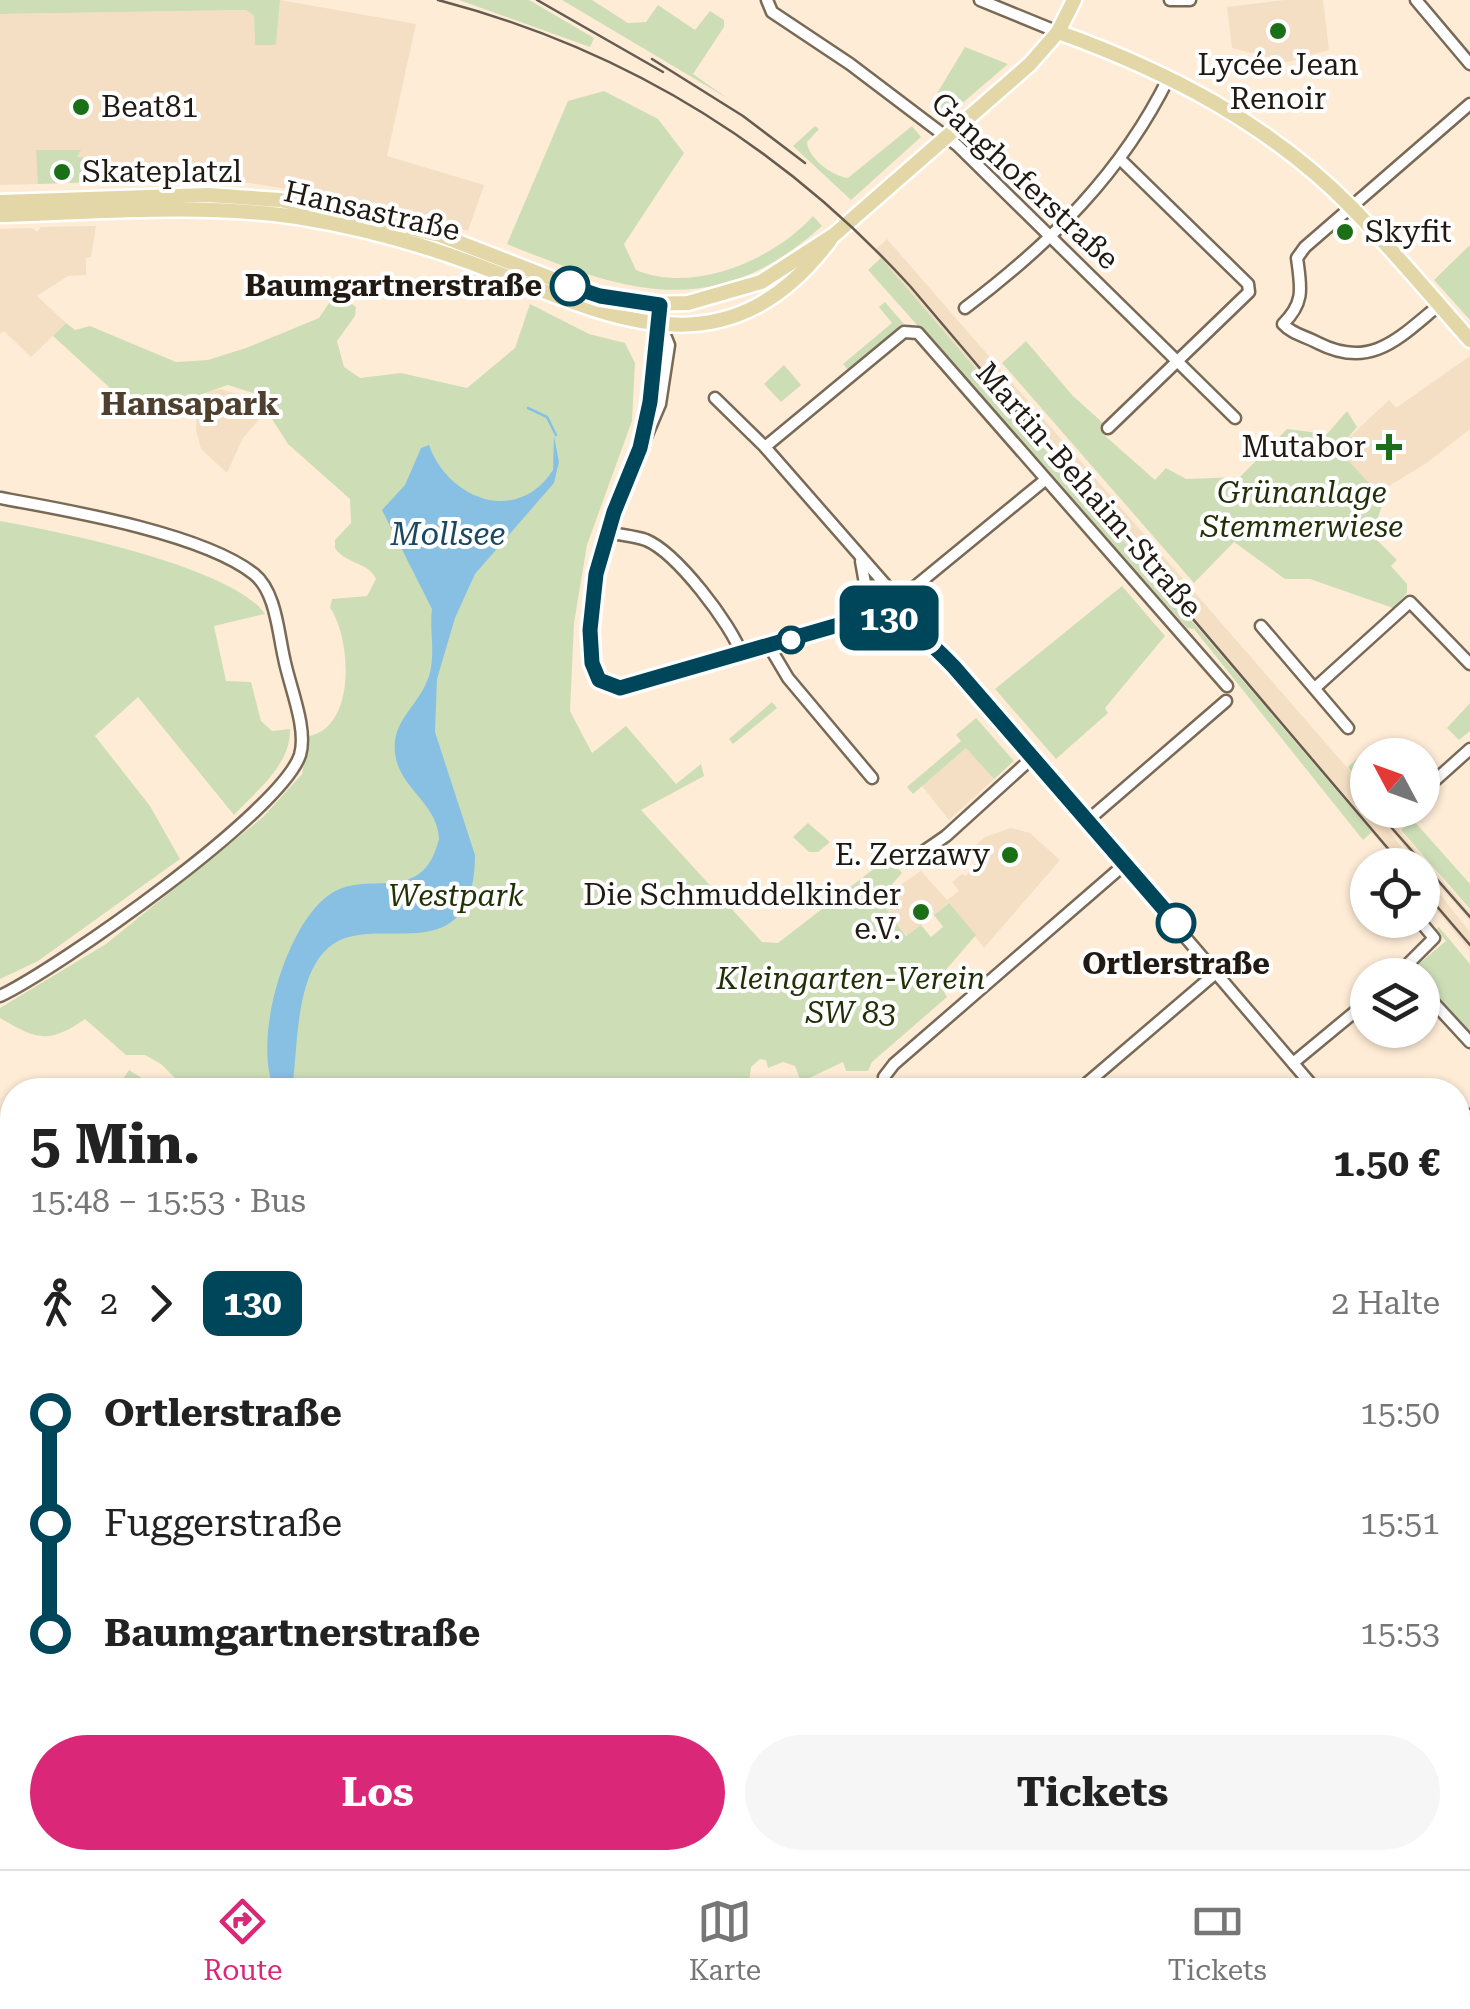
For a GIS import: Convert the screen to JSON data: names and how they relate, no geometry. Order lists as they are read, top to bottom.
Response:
{
  "streets": {
    "main road": ["Hansastraße"],
    "street": ["Ganghoferstraße", "Martin-Behaim-Straße"]
  },
  "districts": ["Hansapark"],
  "water": ["Mollsee"],
  "parks": ["Grünanlage Stemmerwiese", "Westpark", "Kleingarten-Verein SW 83"],
  "places": {
    "other": [
      "Lycée Jean Renoir",
      "Beat81",
      "Skateplatzl",
      "Skyfit",
      "Baumgartnerstraße",
      "E. Zerzawy",
      "Die Schmuddelkinder e.V.",
      "Ortlerstraße"
    ],
    "health": ["Mutabor"]
  },
  "lines": ["bus line 130"],
  "north": "top left",
  "page": {
    "on_map": "130",
    "heading": ["5 Min.", "15:48 – 15:53 · Bus", "1.50 €"],
    "legs": ["2", "130", "2 Halte"],
    "list": [
      {
        "name": "Ortlerstraße",
        "value": "15:50"
      },
      {
        "name": "Fuggerstraße",
        "value": "15:51"
      },
      {
        "name": "Baumgartnerstraße",
        "value": "15:53"
      }
    ],
    "buttons": ["Los", "Tickets"],
    "tabs": ["Route", "Karte", "Tickets"]
  }
}
